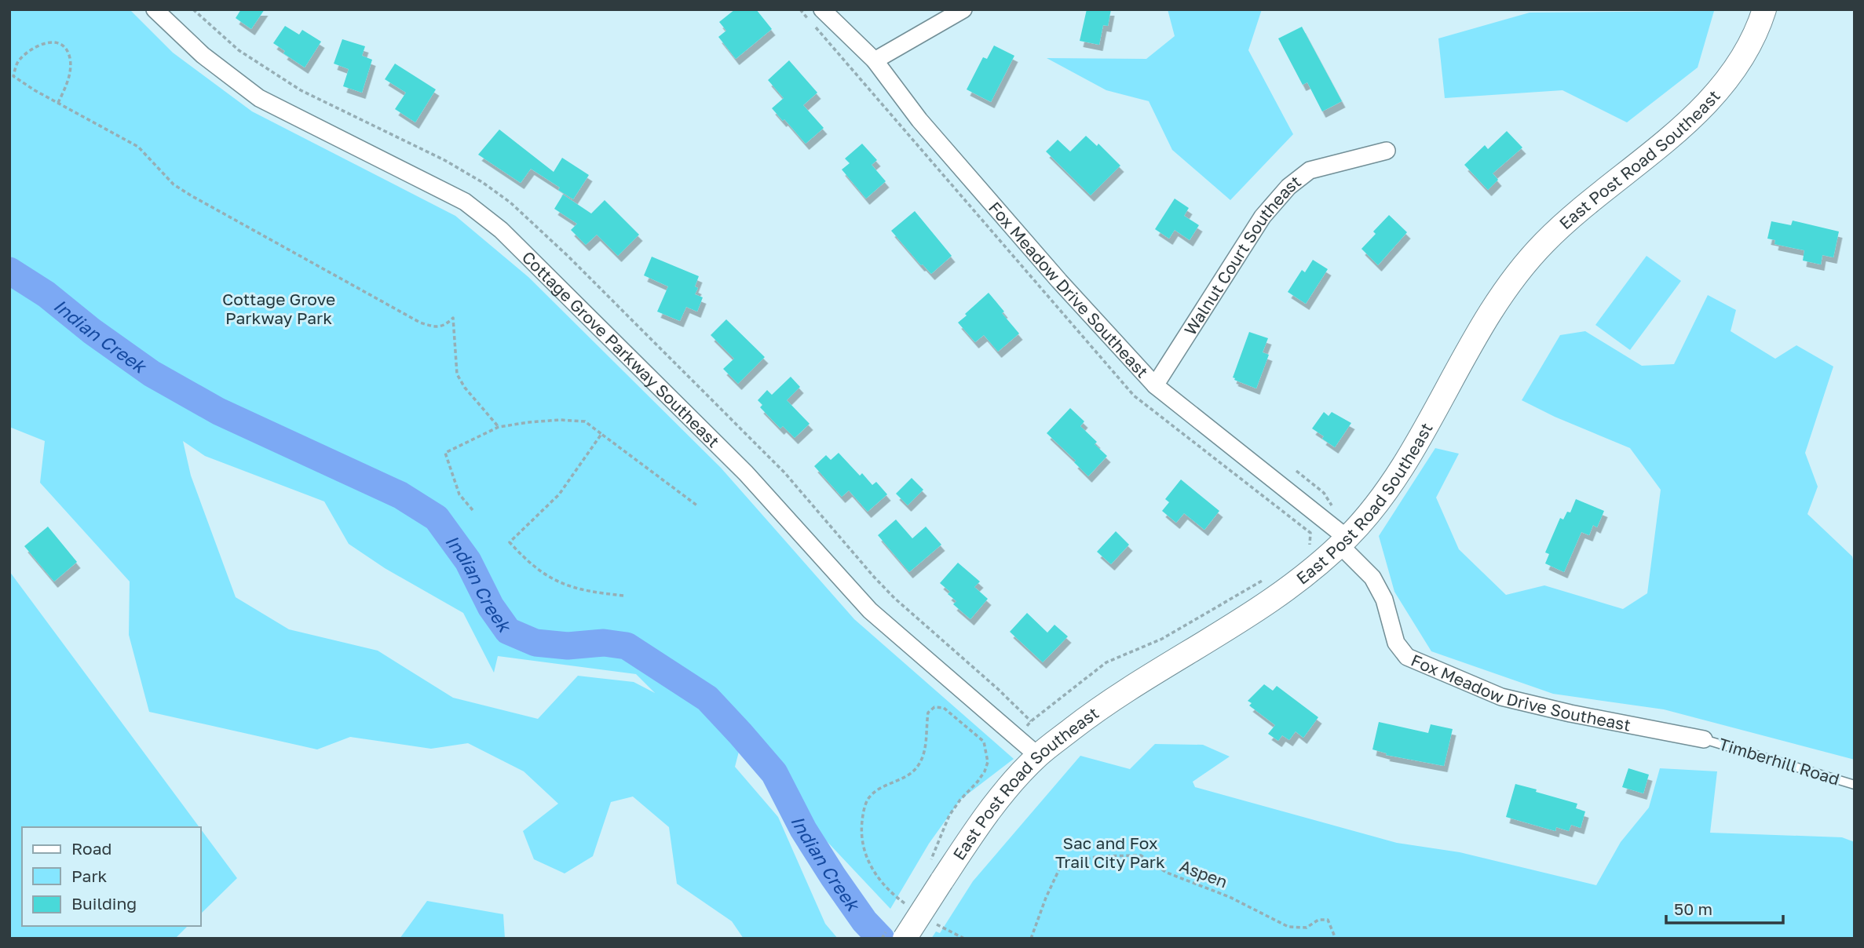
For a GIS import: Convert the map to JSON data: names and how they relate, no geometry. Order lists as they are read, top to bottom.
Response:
{
  "streets": {
    "main road": ["East Post Road Southeast"],
    "street": ["Walnut Court Southeast", "Fox Meadow Drive Southeast", "Cottage Grove Parkway Southeast"],
    "lane": ["Timberhill Road"],
    "path": ["Aspen"]
  },
  "crossings": [
    ["East Post Road Southeast", "Fox Meadow Drive Southeast"],
    ["East Post Road Southeast", "Cottage Grove Parkway Southeast"],
    ["Walnut Court Southeast", "Fox Meadow Drive Southeast"],
    ["Fox Meadow Drive Southeast", "Timberhill Road"]
  ],
  "water": ["Indian Creek"],
  "parks": ["Cottage Grove Parkway Park", "Sac and Fox Trail City Park"],
  "legend": ["Road", "Park", "Building"],
  "scale_bar": "50 m"
}
